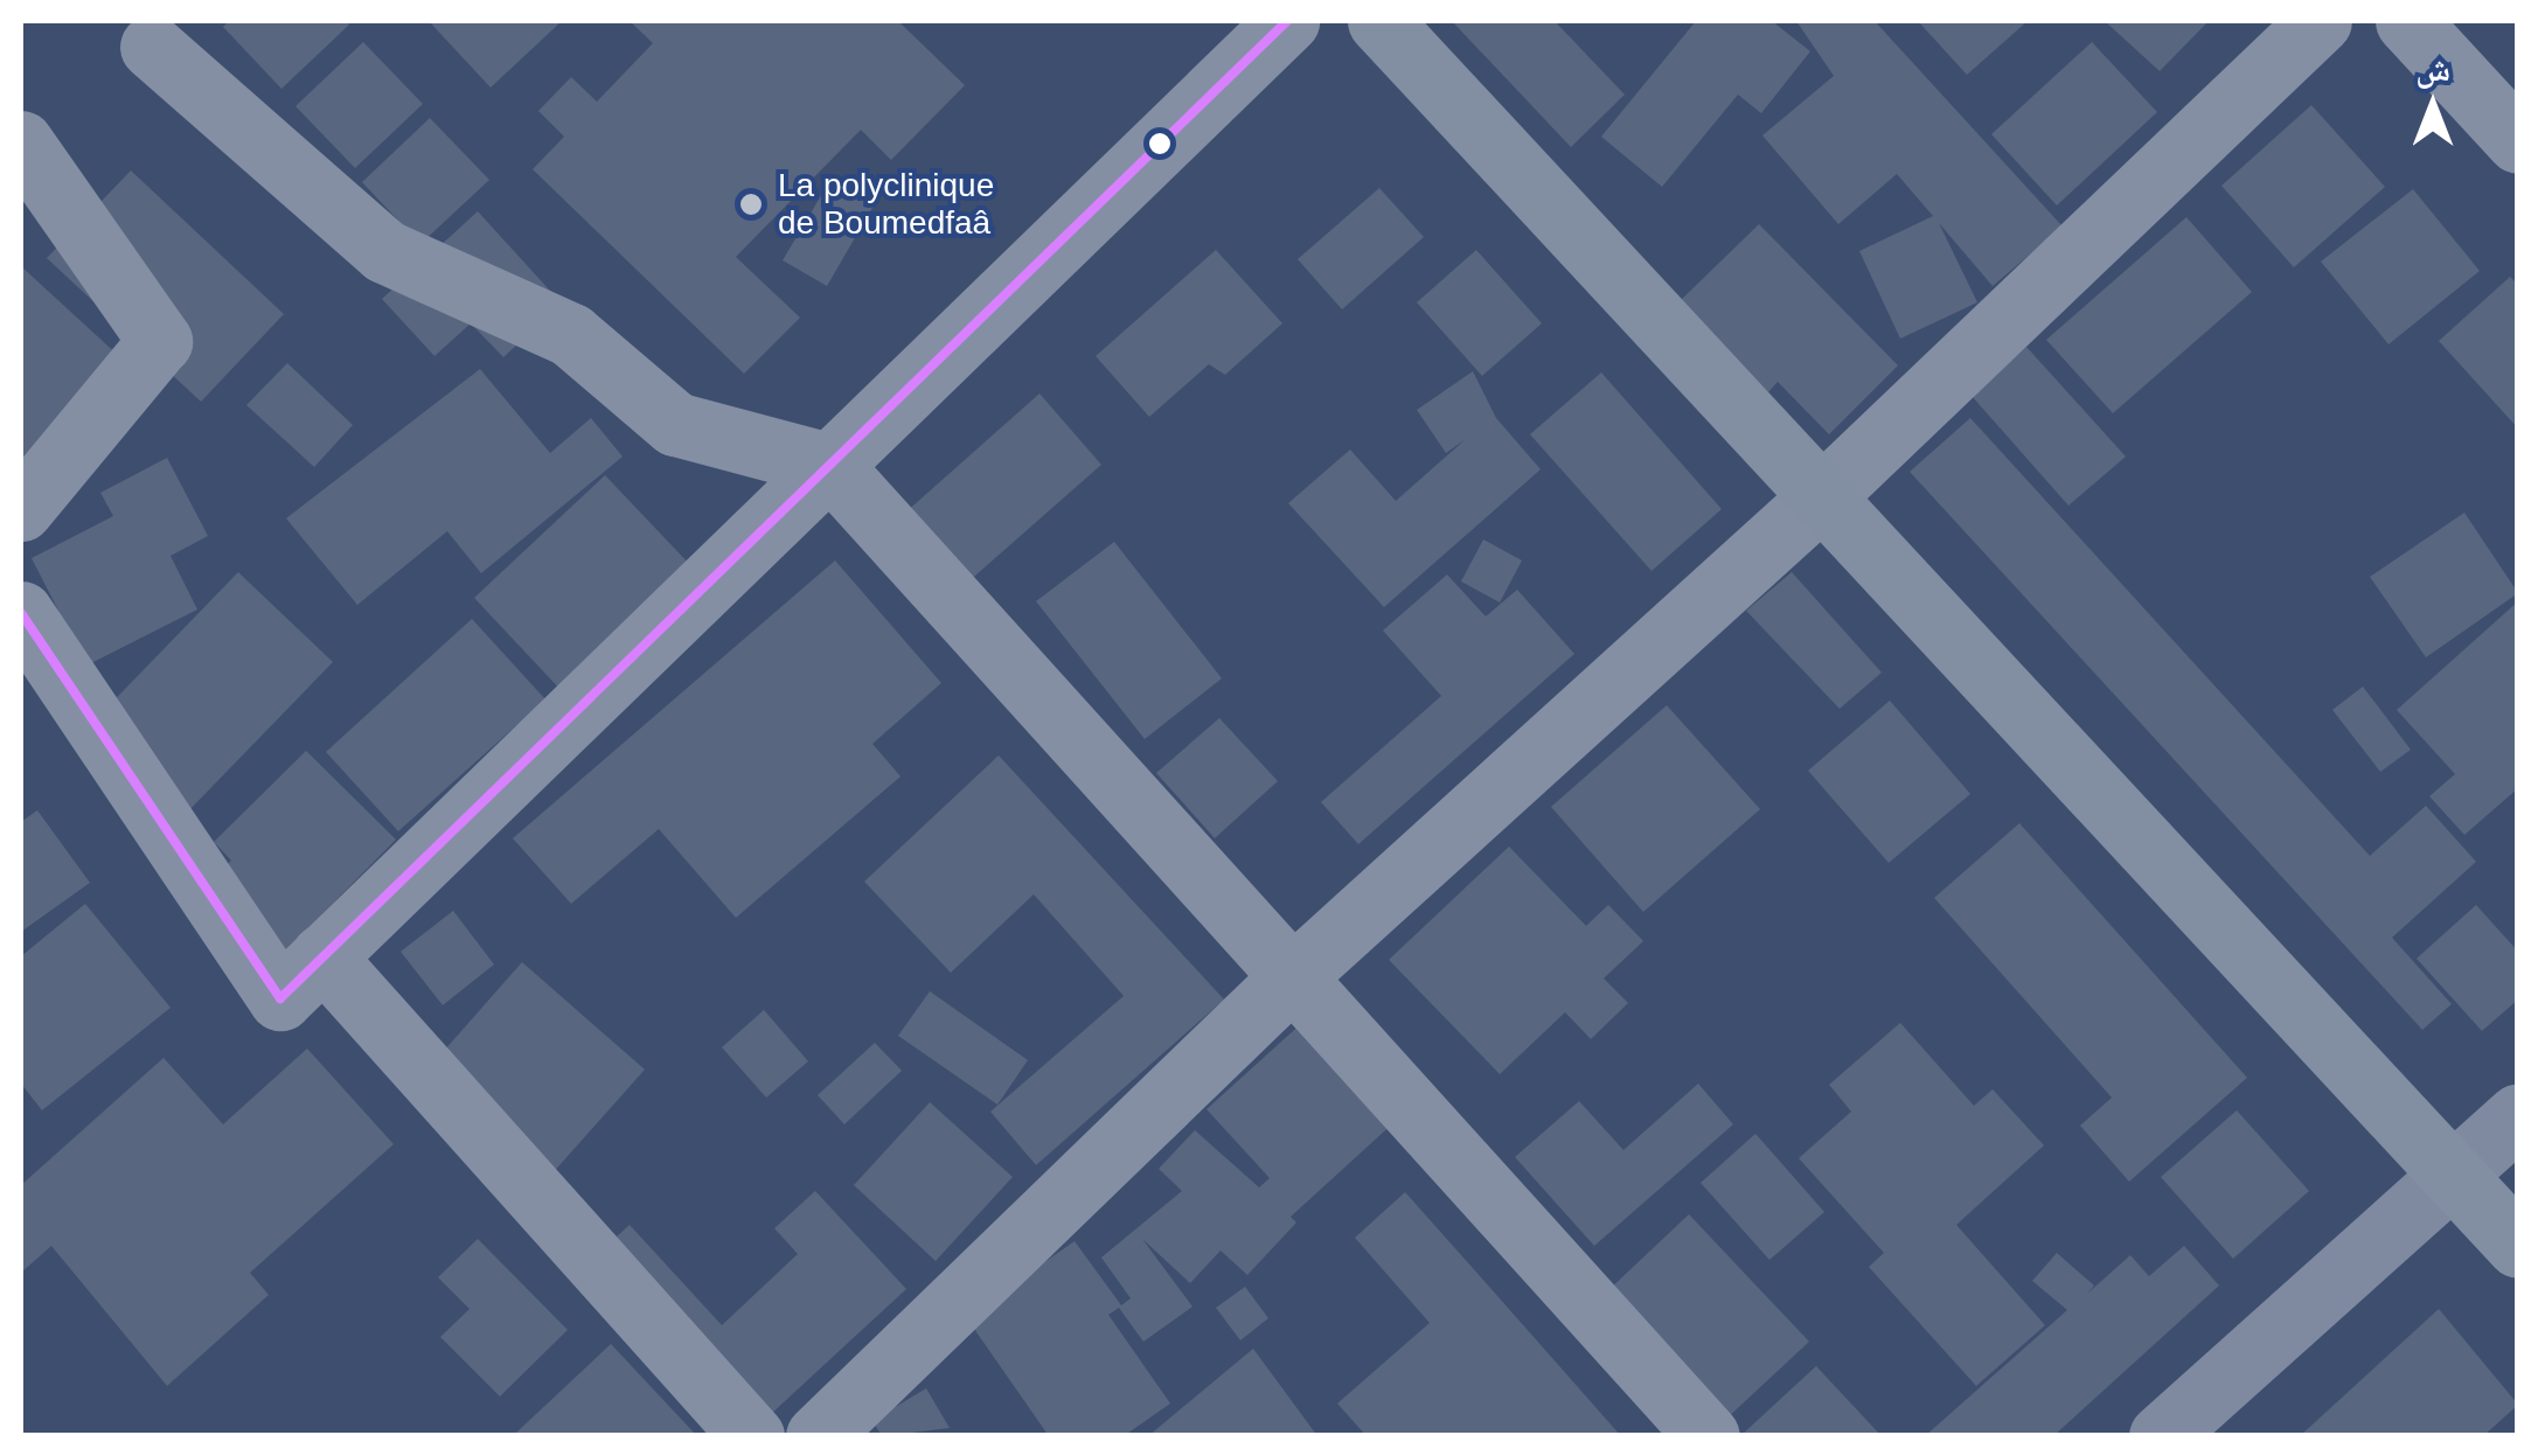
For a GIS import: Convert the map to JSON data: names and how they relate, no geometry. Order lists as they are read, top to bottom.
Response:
{
  "places": ["La polyclinique de Boumedfaâ"],
  "north": "top"
}
